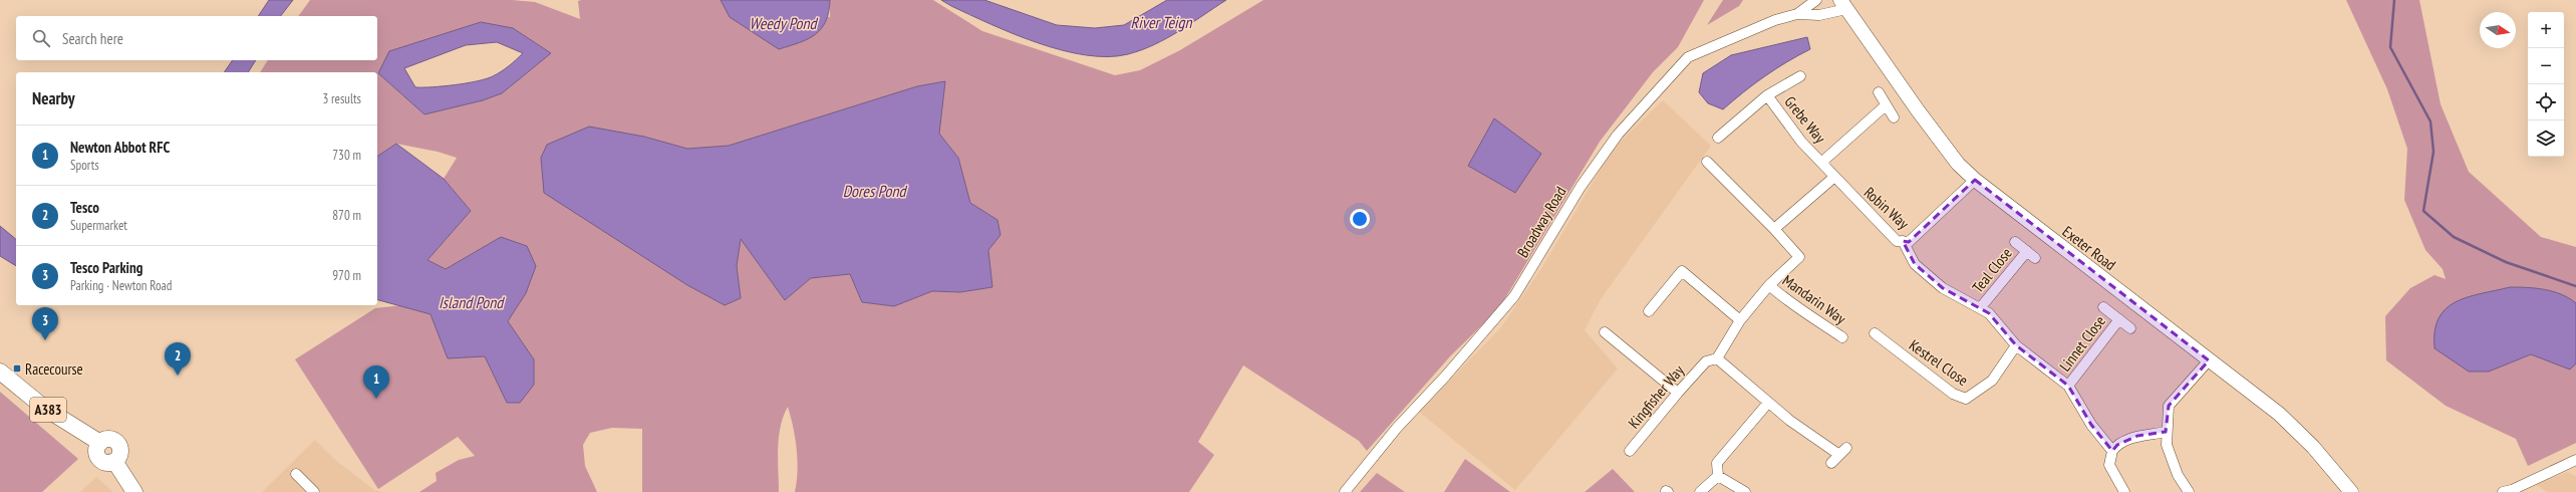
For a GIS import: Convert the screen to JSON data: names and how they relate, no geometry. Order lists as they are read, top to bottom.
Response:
{
  "streets": {
    "main road": ["A383"],
    "street": [
      "Grebe Way",
      "Robin Way",
      "Broadway Road",
      "Exeter Road",
      "Teal Close",
      "Mandarin Way",
      "Linnet Close",
      "Kestrel Close",
      "Kingfisher Way"
    ]
  },
  "crossings": [
    ["Grebe Way", "Robin Way"],
    ["Robin Way", "Exeter Road"],
    ["Broadway Road", "Exeter Road"]
  ],
  "water": [
    "River Teign",
    "Weedy Pond",
    "Dores Pond",
    "Island Pond"
  ],
  "places": {
    "transit": ["Racecourse"]
  },
  "north": "right",
  "page": {
    "map_buttons": ["+", "−"],
    "search": "Search here",
    "heading": ["Nearby", "3 results"],
    "list": [
      {
        "mark": "1",
        "name": "Newton Abbot RFC",
        "note": "Sports",
        "value": "730 m"
      },
      {
        "mark": "2",
        "name": "Tesco",
        "note": "Supermarket",
        "value": "870 m"
      },
      {
        "mark": "3",
        "name": "Tesco Parking",
        "note": "Parking · Newton Road",
        "value": "970 m"
      }
    ],
    "pins": ["3", "2", "1"]
  }
}
